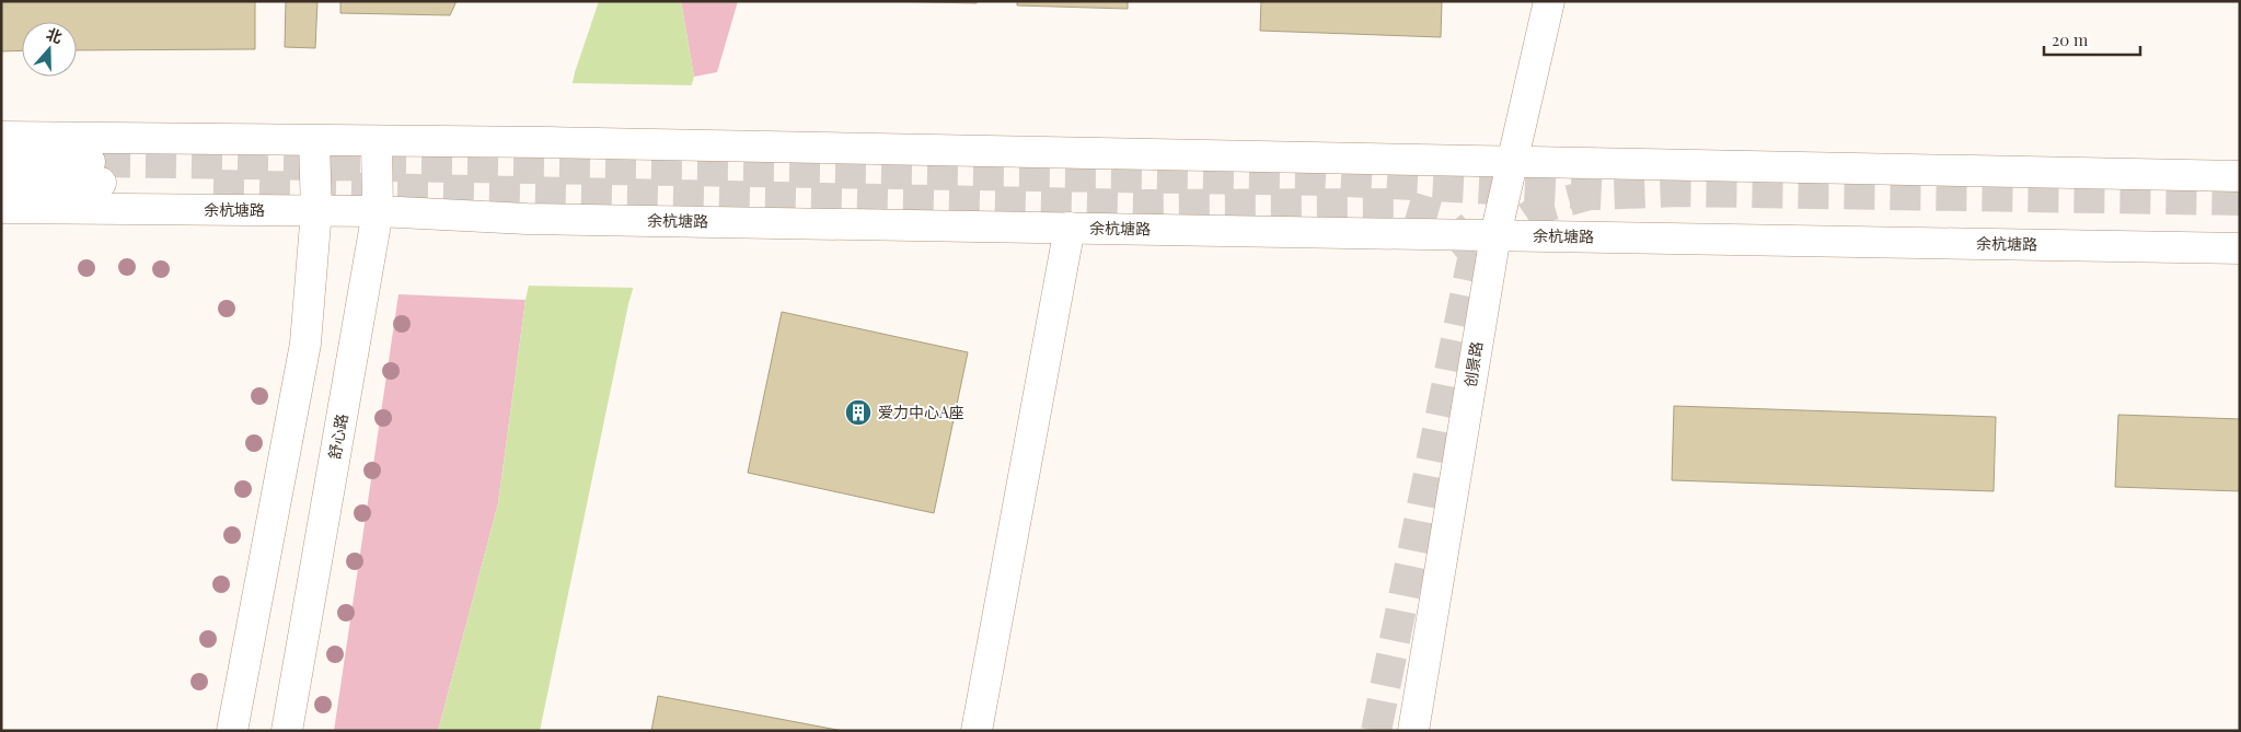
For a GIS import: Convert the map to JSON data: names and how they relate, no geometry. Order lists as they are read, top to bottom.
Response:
{
  "streets": {
    "main road": ["余杭塘路", "创景路", "舒心路"]
  },
  "crossings": [
    ["余杭塘路", "创景路"],
    ["余杭塘路", "舒心路"]
  ],
  "places": {
    "building": ["爱力中心A座"]
  },
  "scale_bar": "20 m",
  "north": "top"
}
